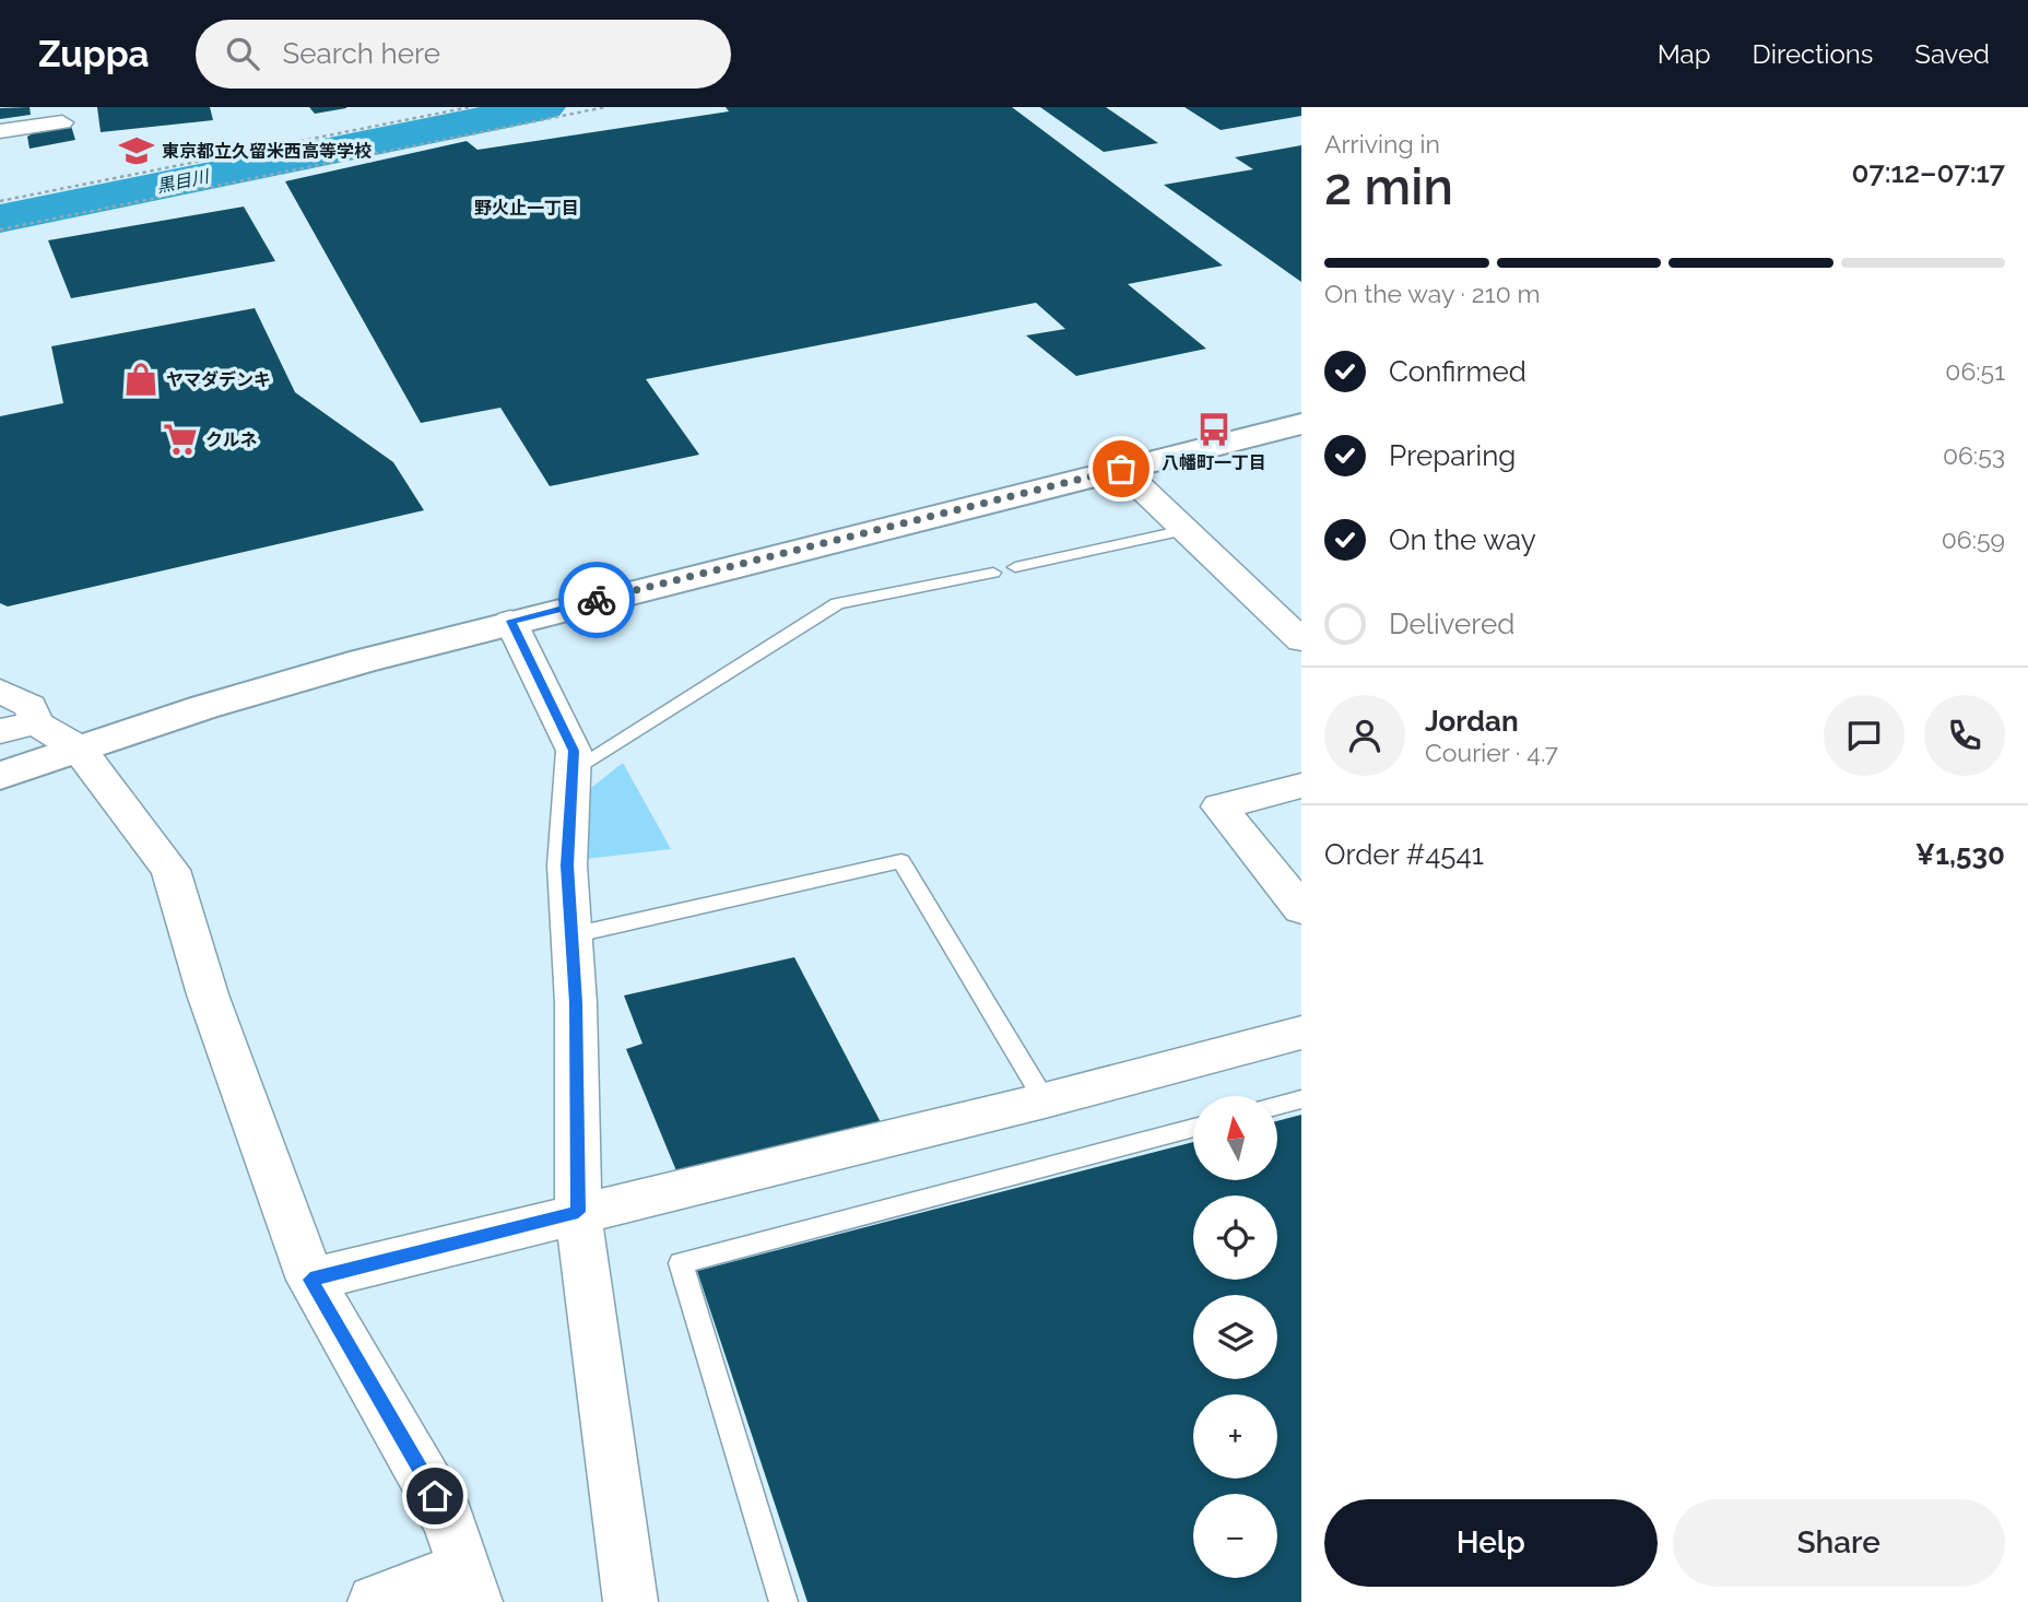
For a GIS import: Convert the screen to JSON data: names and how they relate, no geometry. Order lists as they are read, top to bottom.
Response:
{
  "districts": ["野火止一丁目"],
  "water": ["黒目川"],
  "places": {
    "school or university": ["東京都立久留米西高等学校"],
    "shop": ["ヤマダデンキ"],
    "bus stop": ["八幡町一丁目"],
    "supermarket": ["クルネ"]
  },
  "north": "top",
  "page": {
    "header": "Zuppa",
    "search": "Search here",
    "nav": ["Map", "Directions", "Saved"],
    "heading": ["2 min", "Arriving in", "07:12–07:17"],
    "panel": [
      "Jordan",
      "Courier · 4.7",
      "Order #4541",
      "¥1,530"
    ],
    "bar": "On the way · 210 m",
    "list": [
      ["Confirmed", "06:51"],
      ["Preparing", "06:53"],
      ["On the way", "06:59"],
      "Delivered"
    ],
    "map_buttons": ["+", "−"],
    "buttons": ["Help", "Share"]
  }
}
